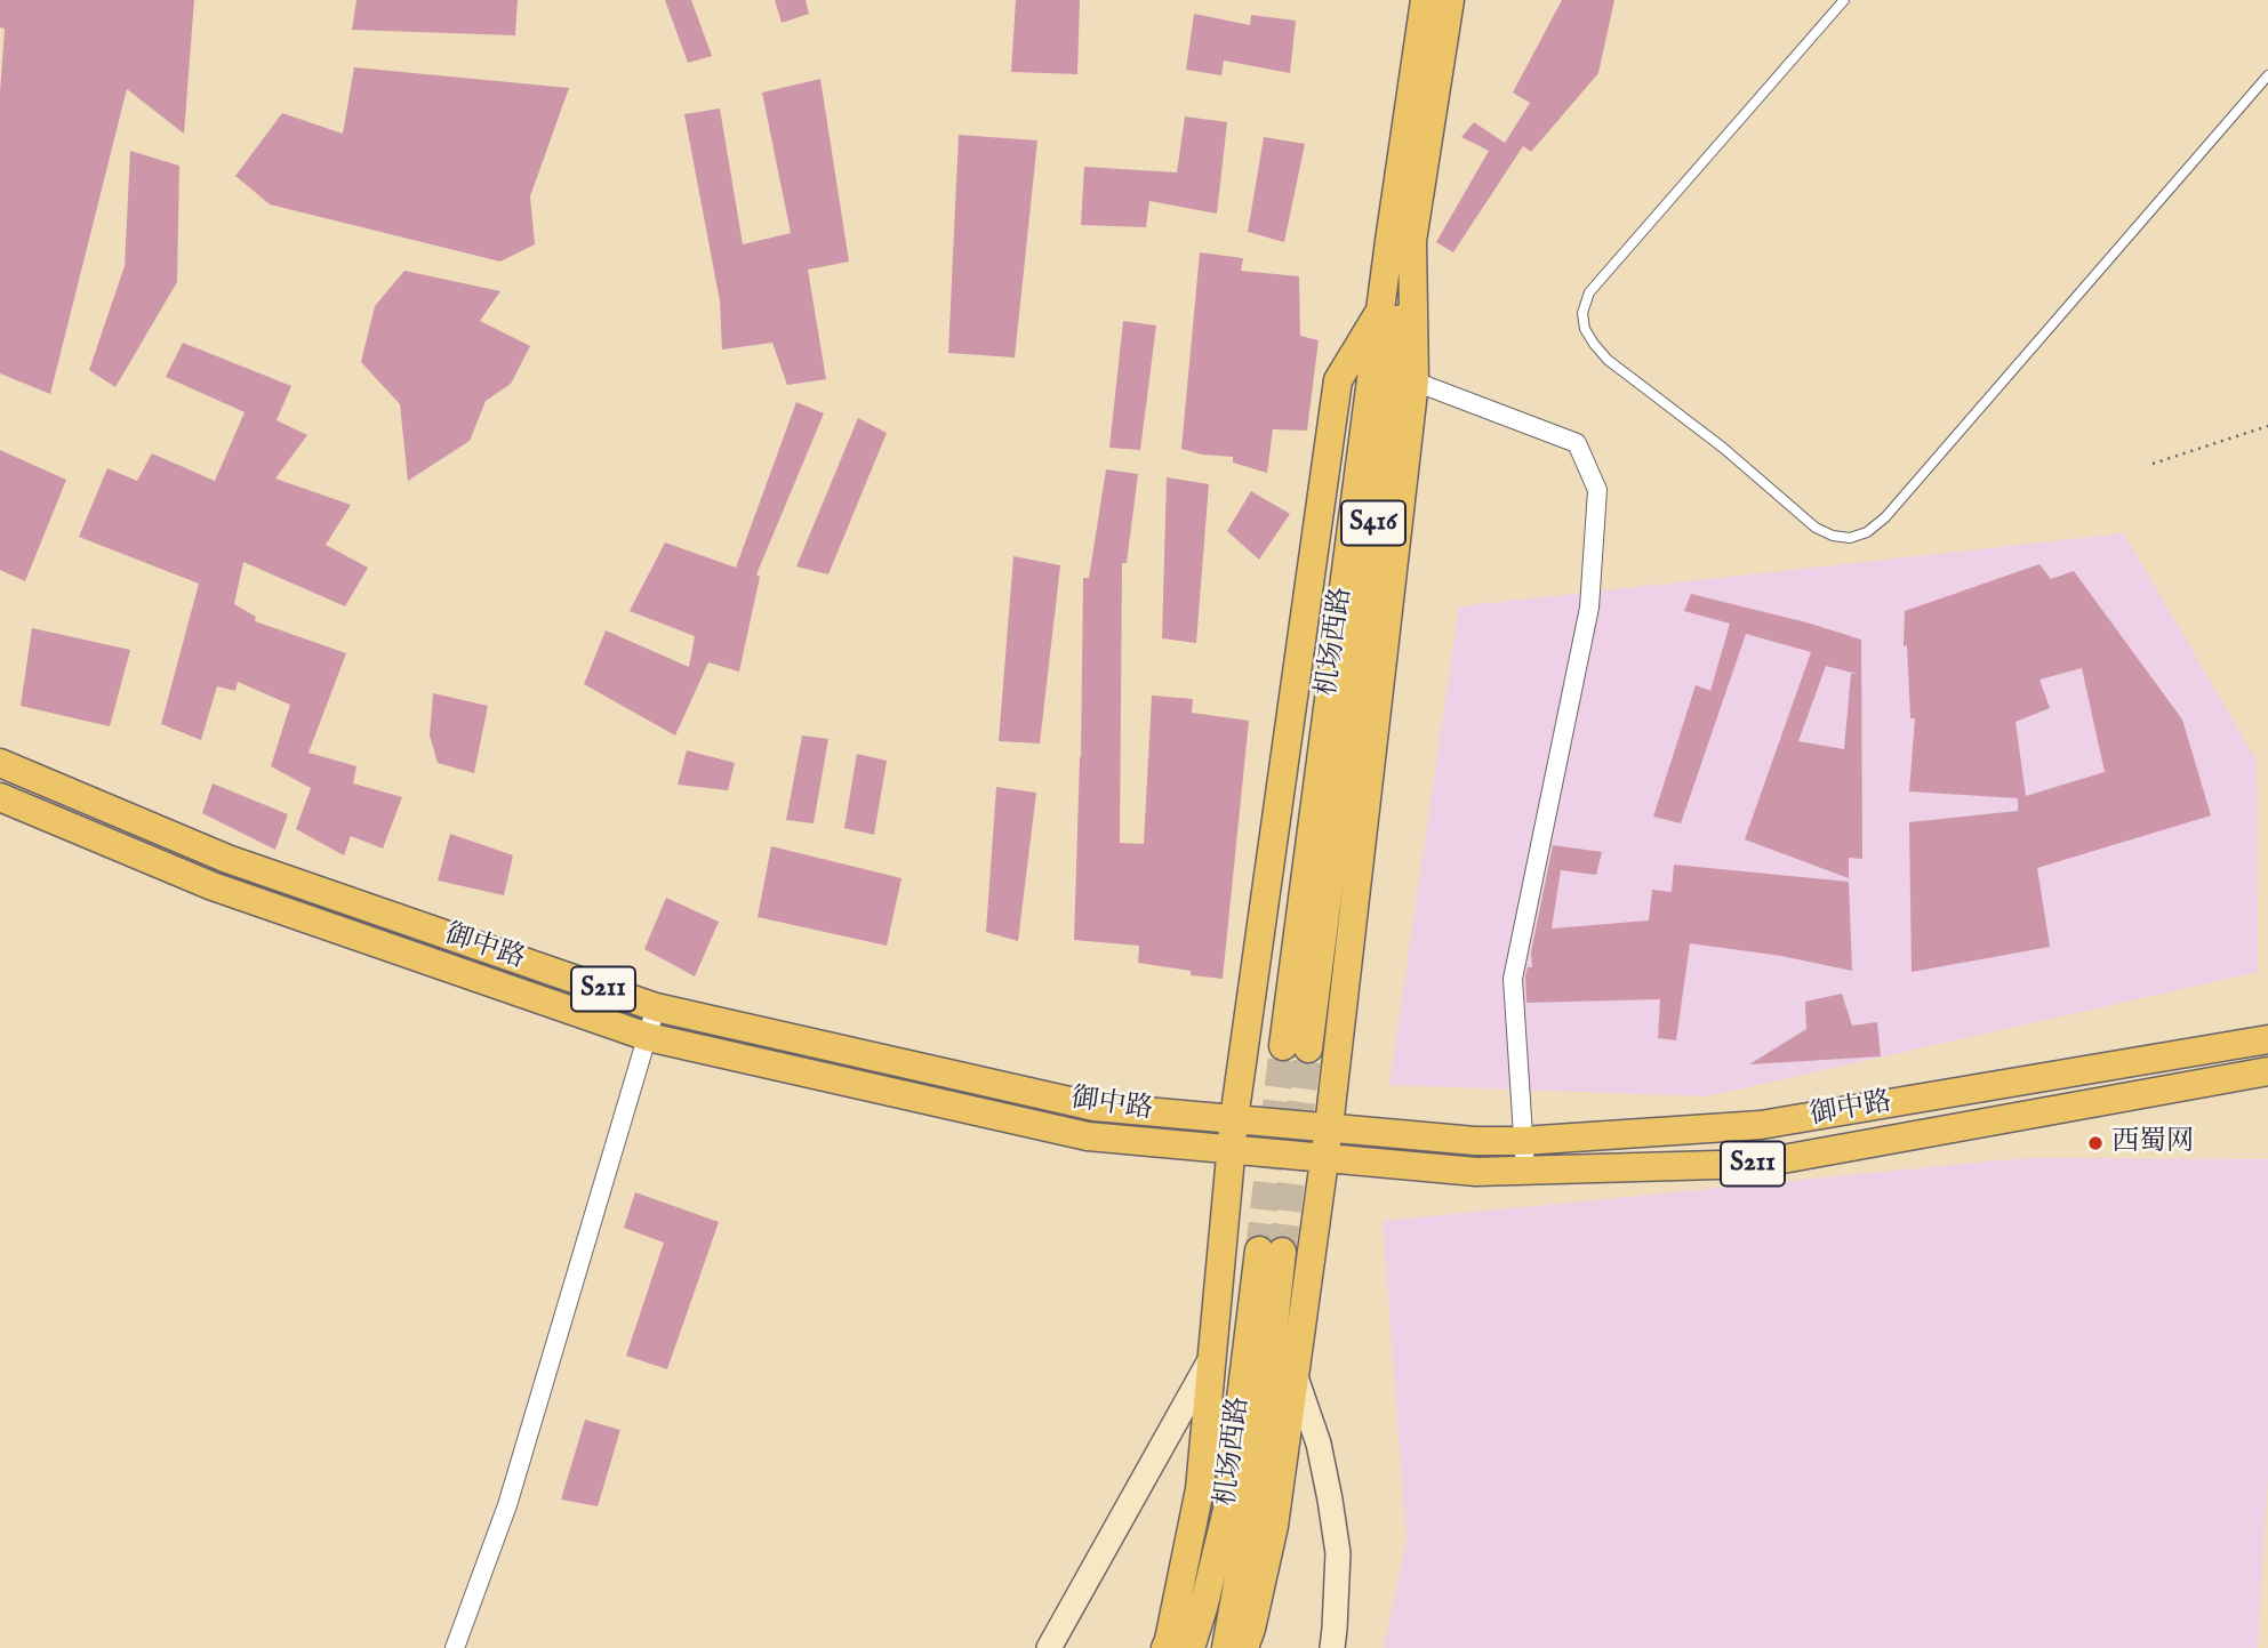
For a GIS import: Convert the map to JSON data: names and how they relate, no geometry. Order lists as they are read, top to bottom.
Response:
{
  "streets": {
    "main road": [
      "S416",
      "机场西路",
      "御中路",
      "S211"
    ]
  },
  "crossings": [
    ["S416", "机场西路"]
  ],
  "places": ["西蜀网"]
}
